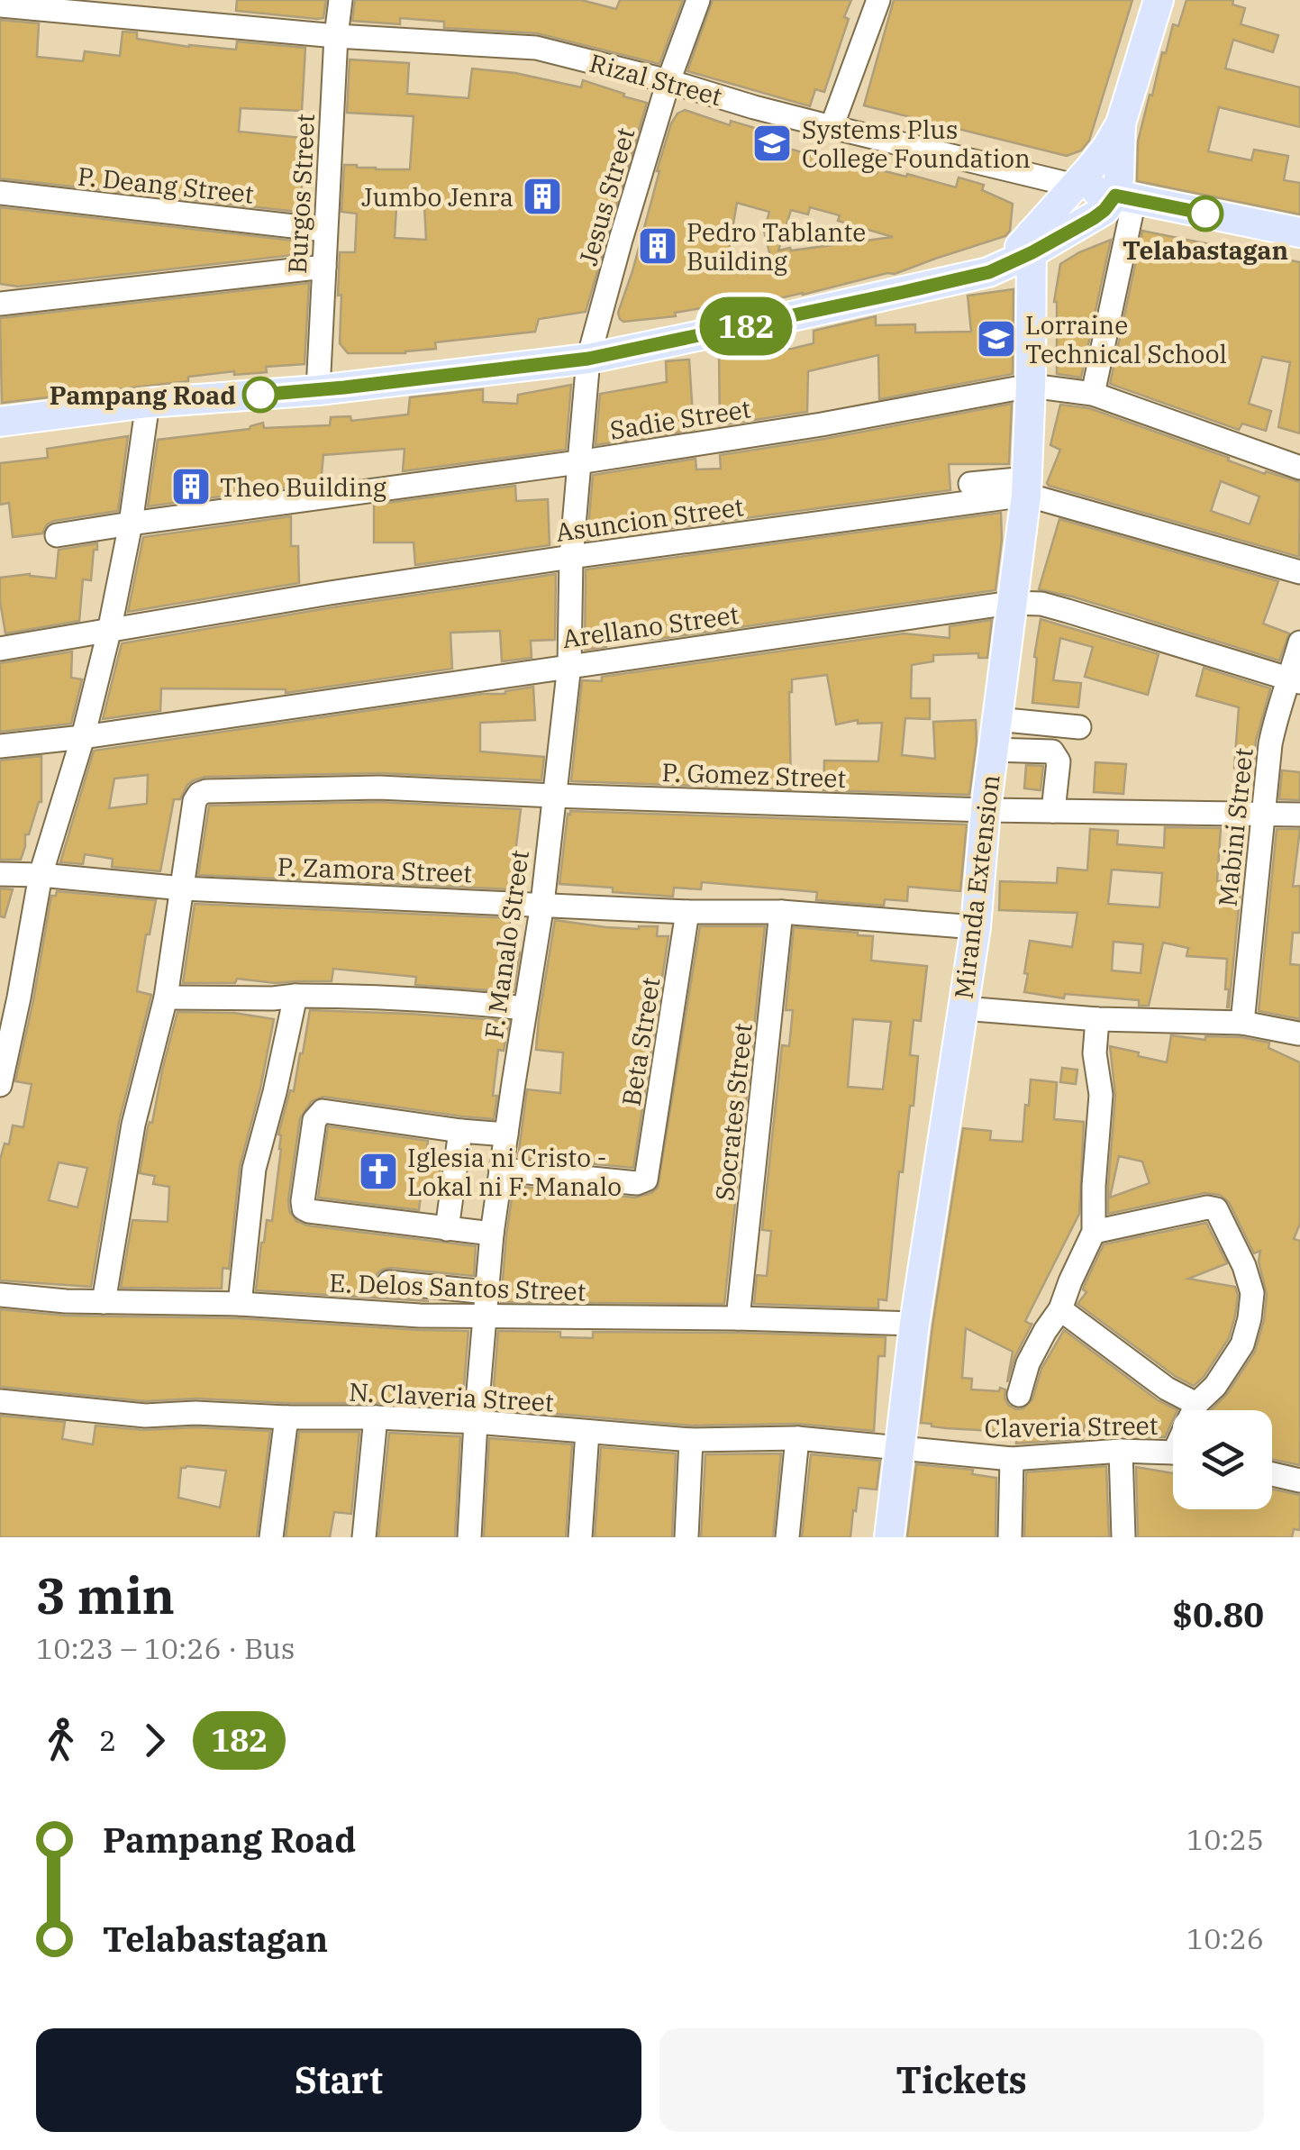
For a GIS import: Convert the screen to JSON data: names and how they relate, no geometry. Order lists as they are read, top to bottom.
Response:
{
  "streets": {
    "main road": ["Rizal Street", "Miranda Extension"],
    "street": [
      "P. Deang Street",
      "Burgos Street",
      "Jesus Street",
      "Sadie Street",
      "Asuncion Street",
      "Arellano Street",
      "P. Gomez Street",
      "Mabini Street",
      "P. Zamora Street",
      "F. Manalo Street",
      "Beta Street",
      "Socrates Street",
      "E. Delos Santos Street",
      "N. Claveria Street",
      "Claveria Street"
    ]
  },
  "crossings": [
    ["Rizal Street", "Burgos Street"],
    ["Rizal Street", "Jesus Street"],
    ["P. Deang Street", "Burgos Street"],
    ["Jesus Street", "F. Manalo Street"],
    ["Sadie Street", "Miranda Extension"],
    ["Sadie Street", "F. Manalo Street"],
    ["Asuncion Street", "Miranda Extension"],
    ["Asuncion Street", "F. Manalo Street"],
    ["Arellano Street", "Mabini Street"],
    ["Arellano Street", "Miranda Extension"],
    ["Arellano Street", "F. Manalo Street"],
    ["P. Gomez Street", "Mabini Street"],
    ["P. Gomez Street", "P. Zamora Street"],
    ["P. Gomez Street", "Miranda Extension"],
    ["P. Gomez Street", "F. Manalo Street"],
    ["P. Zamora Street", "Miranda Extension"],
    ["P. Zamora Street", "F. Manalo Street"],
    ["P. Zamora Street", "Beta Street"],
    ["P. Zamora Street", "Socrates Street"],
    ["Miranda Extension", "E. Delos Santos Street"],
    ["Miranda Extension", "N. Claveria Street"],
    ["Miranda Extension", "Claveria Street"],
    ["F. Manalo Street", "Beta Street"],
    ["F. Manalo Street", "E. Delos Santos Street"],
    ["F. Manalo Street", "N. Claveria Street"],
    ["Socrates Street", "E. Delos Santos Street"],
    ["N. Claveria Street", "Claveria Street"]
  ],
  "places": {
    "school or university": ["Systems Plus College Foundation", "Lorraine Technical School"],
    "building": ["Jumbo Jenra", "Pedro Tablante Building", "Theo Building"],
    "other": ["Telabastagan", "Pampang Road"],
    "church": ["Iglesia ni Cristo - Lokal ni F. Manalo"]
  },
  "lines": ["bus line 182"],
  "page": {
    "on_map": "182",
    "heading": ["3 min", "10:23 – 10:26 · Bus", "$0.80"],
    "legs": ["2", "182"],
    "list": [
      {
        "name": "Pampang Road",
        "value": "10:25"
      },
      {
        "name": "Telabastagan",
        "value": "10:26"
      }
    ],
    "buttons": ["Start", "Tickets"]
  }
}
